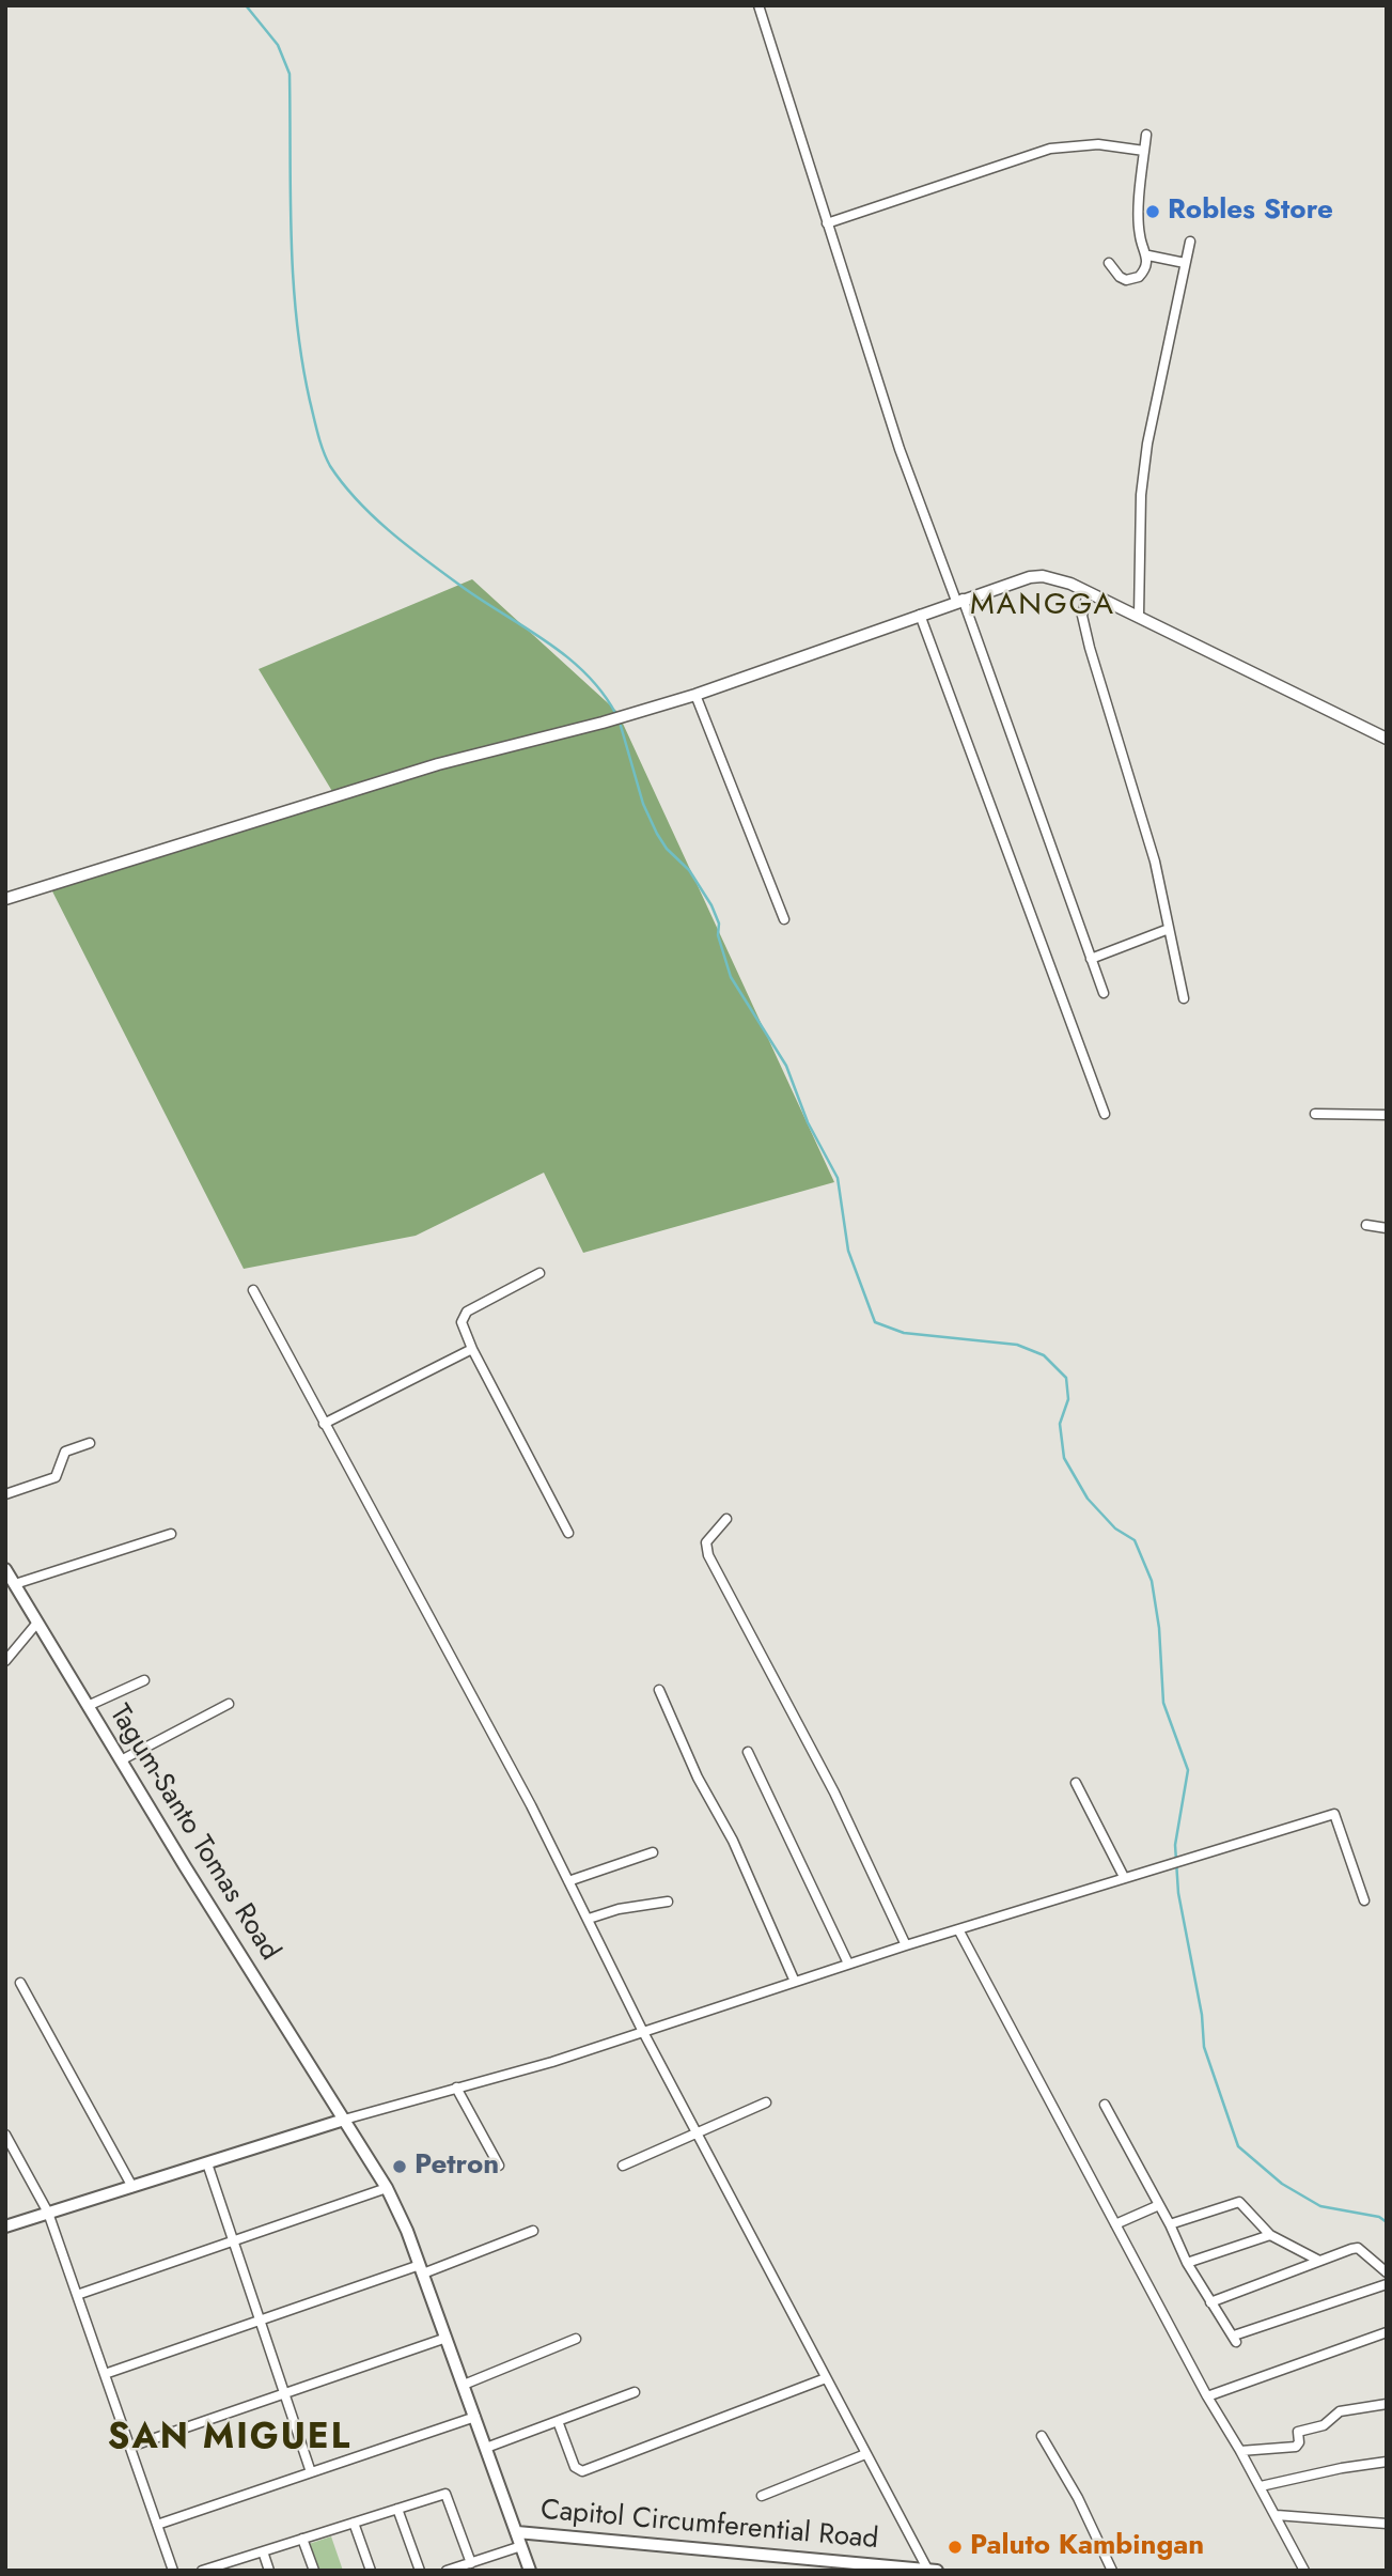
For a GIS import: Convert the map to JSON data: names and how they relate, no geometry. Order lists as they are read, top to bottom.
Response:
{
  "streets": {
    "main road": ["Tagum-Santo Tomas Road", "Capitol Circumferential Road"]
  },
  "crossings": [
    ["Tagum-Santo Tomas Road", "Capitol Circumferential Road"]
  ],
  "districts": ["MANGGA", "SAN MIGUEL"],
  "places": ["Robles Store", "Petron", "Paluto Kambingan"]
}
